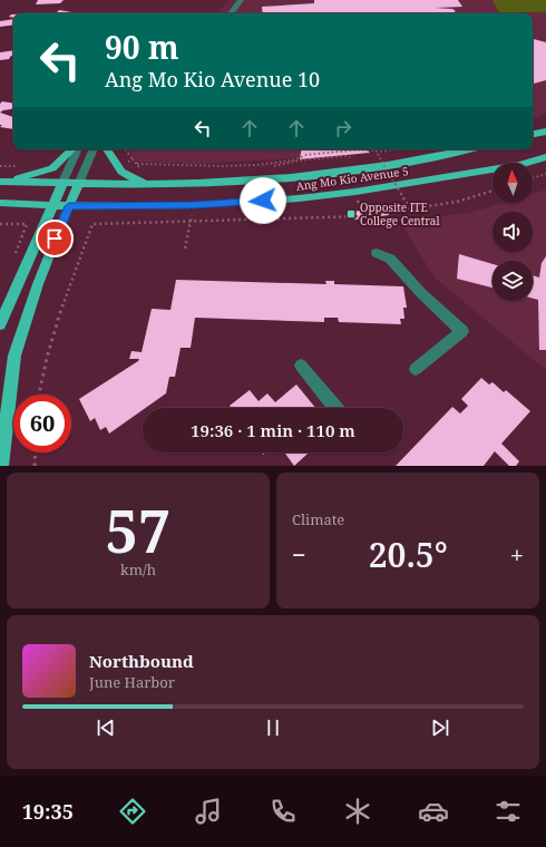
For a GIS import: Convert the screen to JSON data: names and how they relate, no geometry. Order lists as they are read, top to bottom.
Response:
{
  "streets": {
    "main road": ["Ang Mo Kio Avenue 5"]
  },
  "places": {
    "transit": ["Opposite ITE College Central"]
  },
  "north": "top",
  "page": {
    "turn": ["90 m", "Ang Mo Kio Avenue 10"],
    "limit": "60",
    "trip": "19:36 · 1 min · 110 m",
    "tile": [
      ["57", "km/h"],
      "Climate"
    ],
    "heat": ["−", "20.5°", "+"],
    "song": ["Northbound", "June Harbor"],
    "tabs": "19:35"
  }
}
